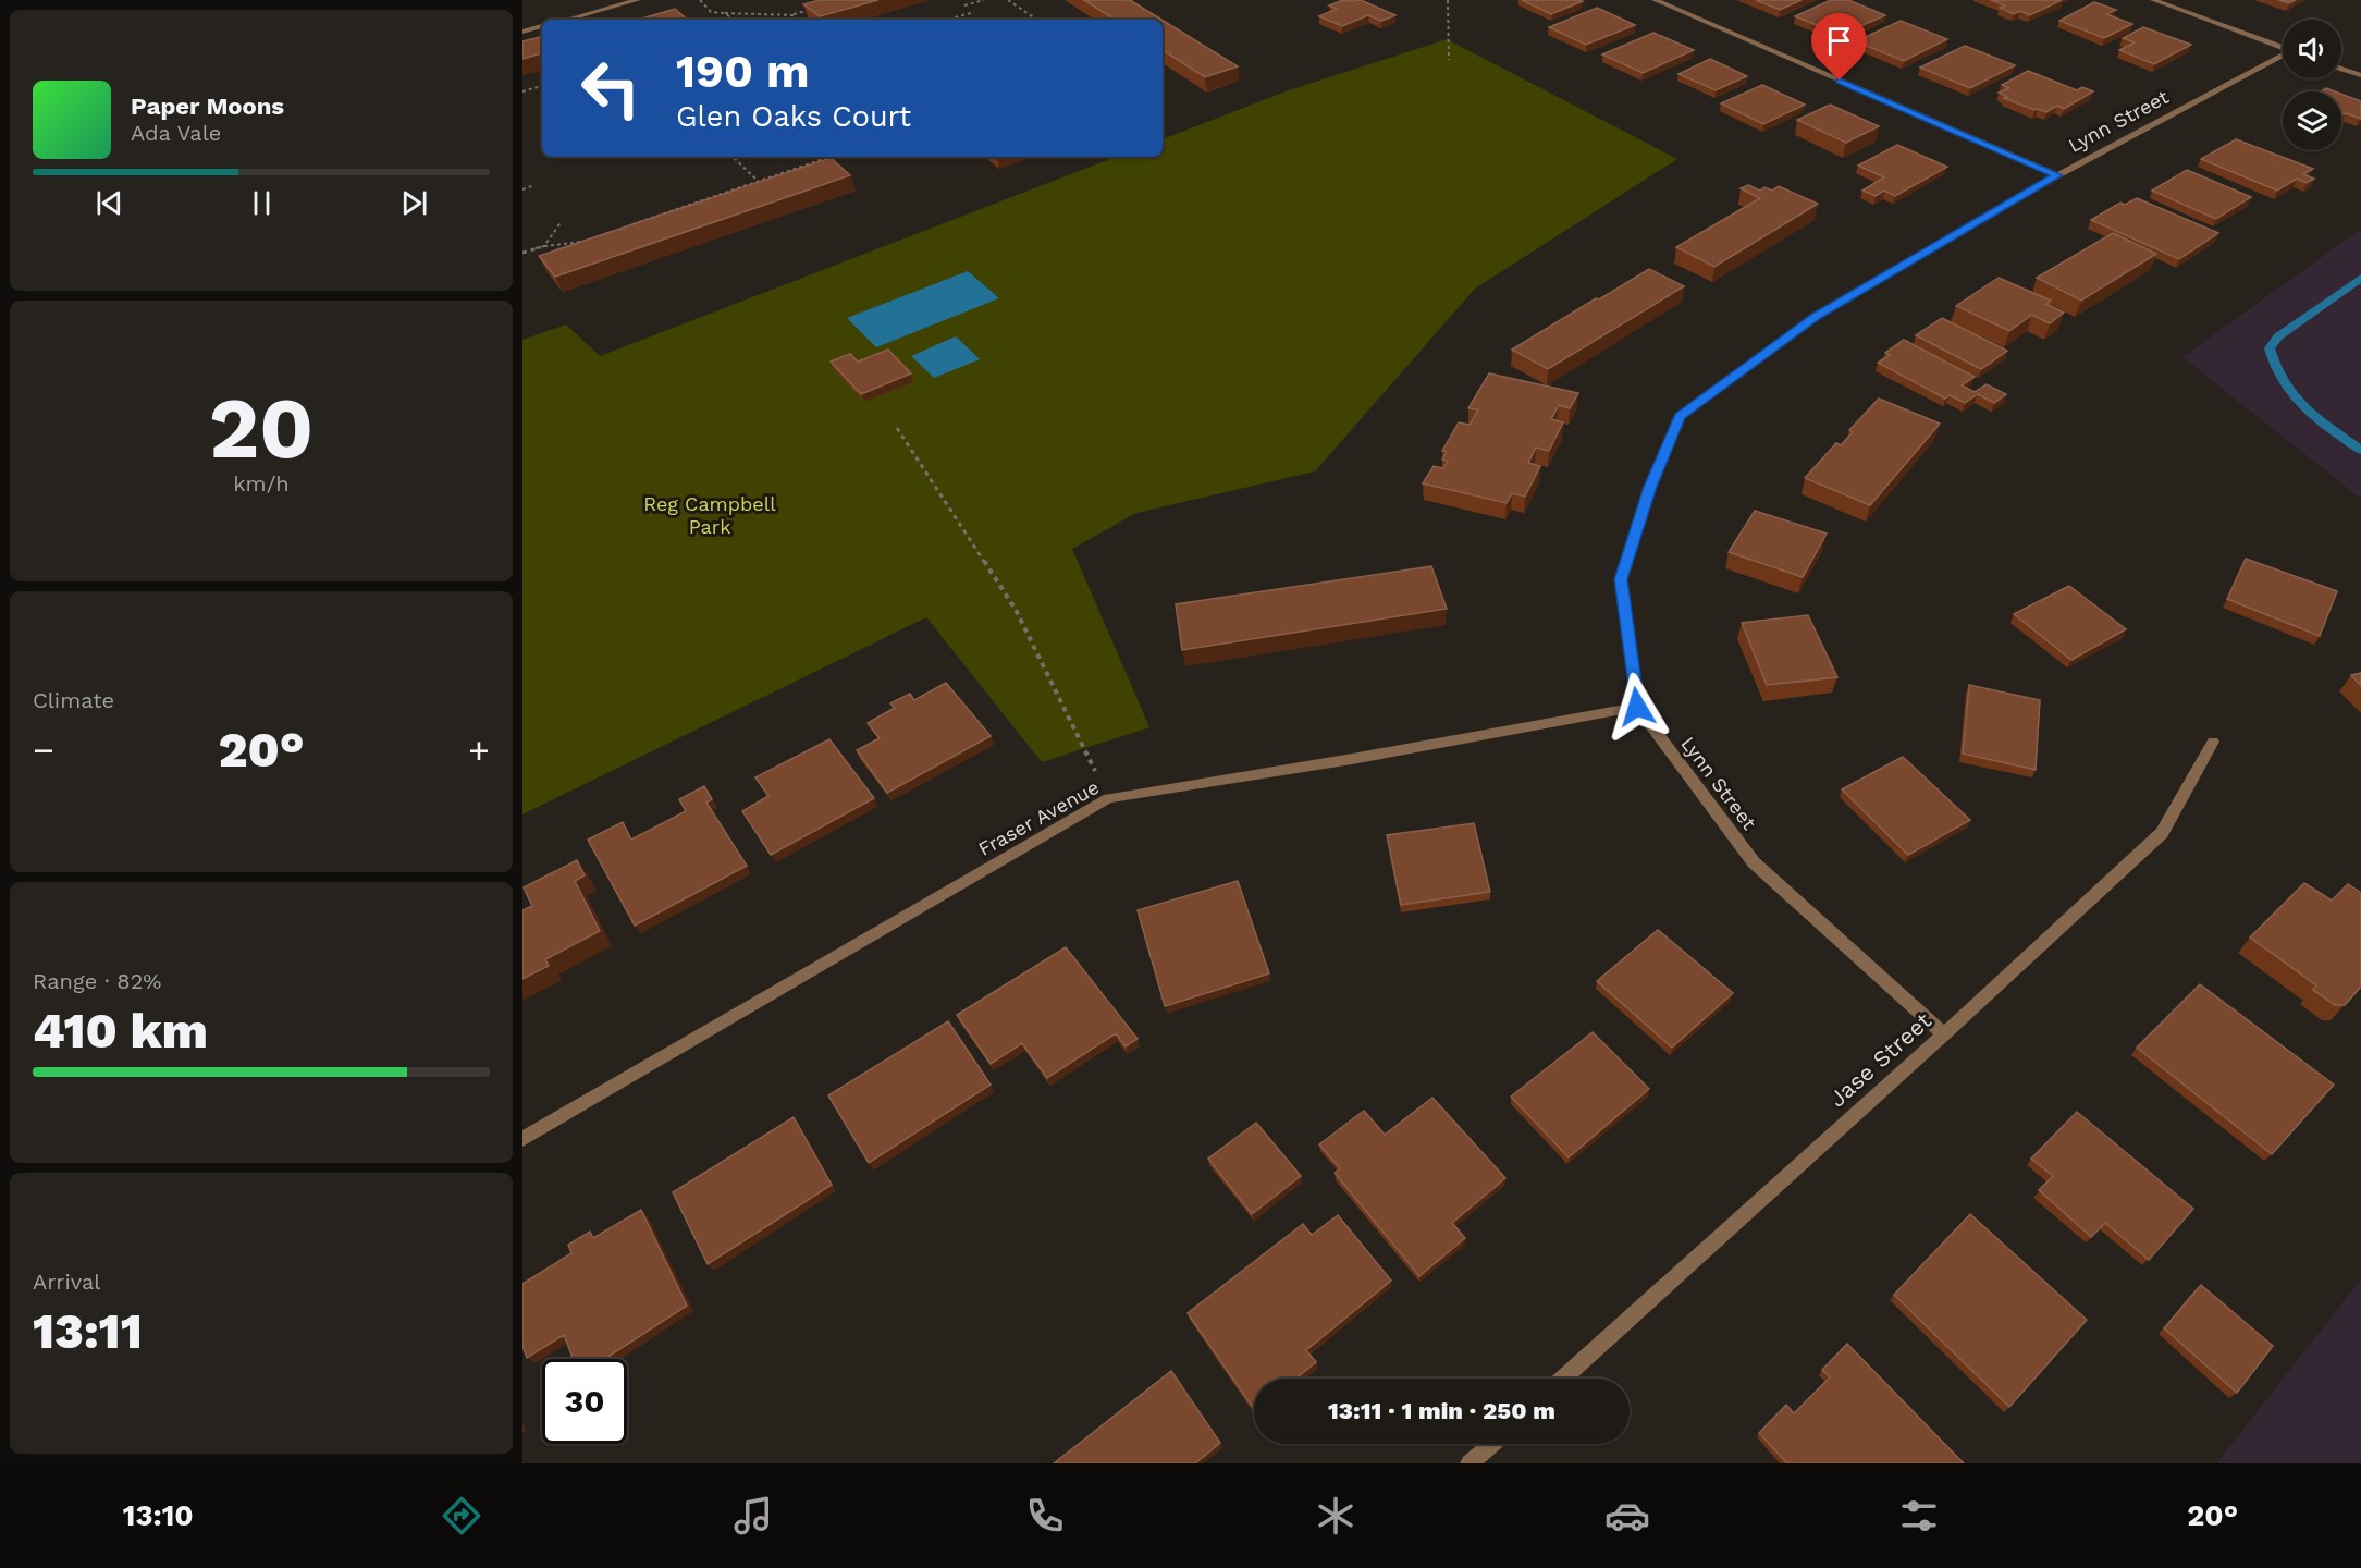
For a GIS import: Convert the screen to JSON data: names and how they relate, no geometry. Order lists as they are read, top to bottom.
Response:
{
  "streets": {
    "street": ["Lynn Street", "Fraser Avenue", "Jase Street"]
  },
  "crossings": [
    ["Lynn Street", "Fraser Avenue"],
    ["Lynn Street", "Jase Street"]
  ],
  "parks": ["Reg Campbell Park"],
  "page": {
    "turn": ["190 m", "Glen Oaks Court"],
    "song": ["Paper Moons", "Ada Vale"],
    "tile": [
      ["20", "km/h"],
      "Climate",
      ["Range · 82%", "410 km"],
      ["Arrival", "13:11"]
    ],
    "heat": ["−", "20°", "+"],
    "limit": "30",
    "trip": "13:11 · 1 min · 250 m",
    "tabs": ["13:10", "20°"]
  }
}
